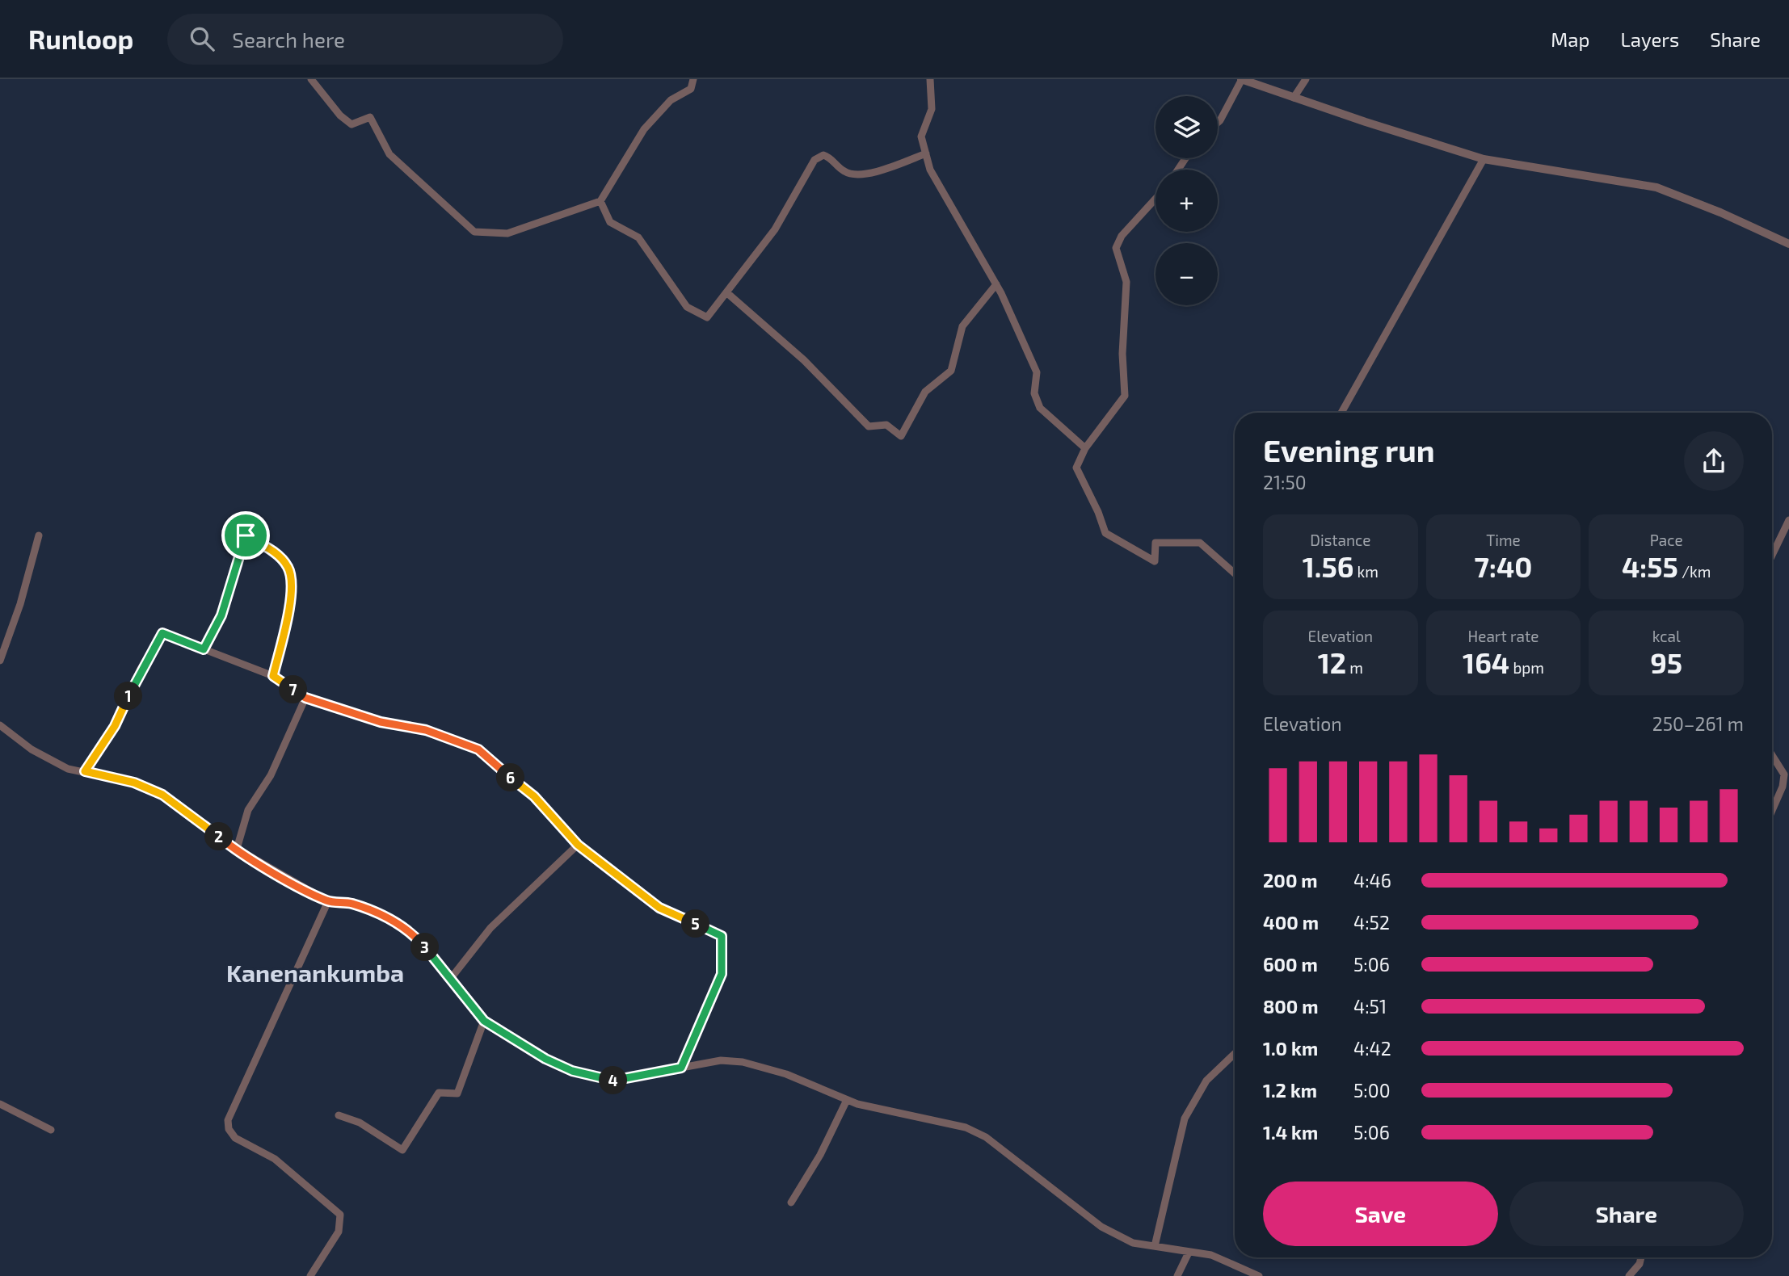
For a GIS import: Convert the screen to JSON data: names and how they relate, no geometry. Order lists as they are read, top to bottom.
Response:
{
  "districts": ["Kanenankumba"],
  "page": {
    "header": "Runloop",
    "search": "Search here",
    "nav": ["Map", "Layers", "Share"],
    "map_buttons": ["+", "−"],
    "heading": ["Evening run", "21:50"],
    "stats": [
      ["Distance", "1.56 km"],
      ["Time", "7:40"],
      ["Pace", "4:55 /km"],
      ["Elevation", "12 m"],
      ["Heart rate", "164 bpm"],
      ["kcal", "95"]
    ],
    "pins": [
      "7",
      "1",
      "6",
      "2",
      "5",
      "3",
      "4"
    ],
    "chart": ["Elevation", "250–261 m"],
    "list": [
      {
        "name": "200 m",
        "note": "4:46"
      },
      {
        "name": "400 m",
        "note": "4:52"
      },
      {
        "name": "600 m",
        "note": "5:06"
      },
      {
        "name": "800 m",
        "note": "4:51"
      },
      {
        "name": "1.0 km",
        "note": "4:42"
      },
      {
        "name": "1.2 km",
        "note": "5:00"
      },
      {
        "name": "1.4 km",
        "note": "5:06"
      }
    ],
    "buttons": ["Save", "Share"]
  }
}
